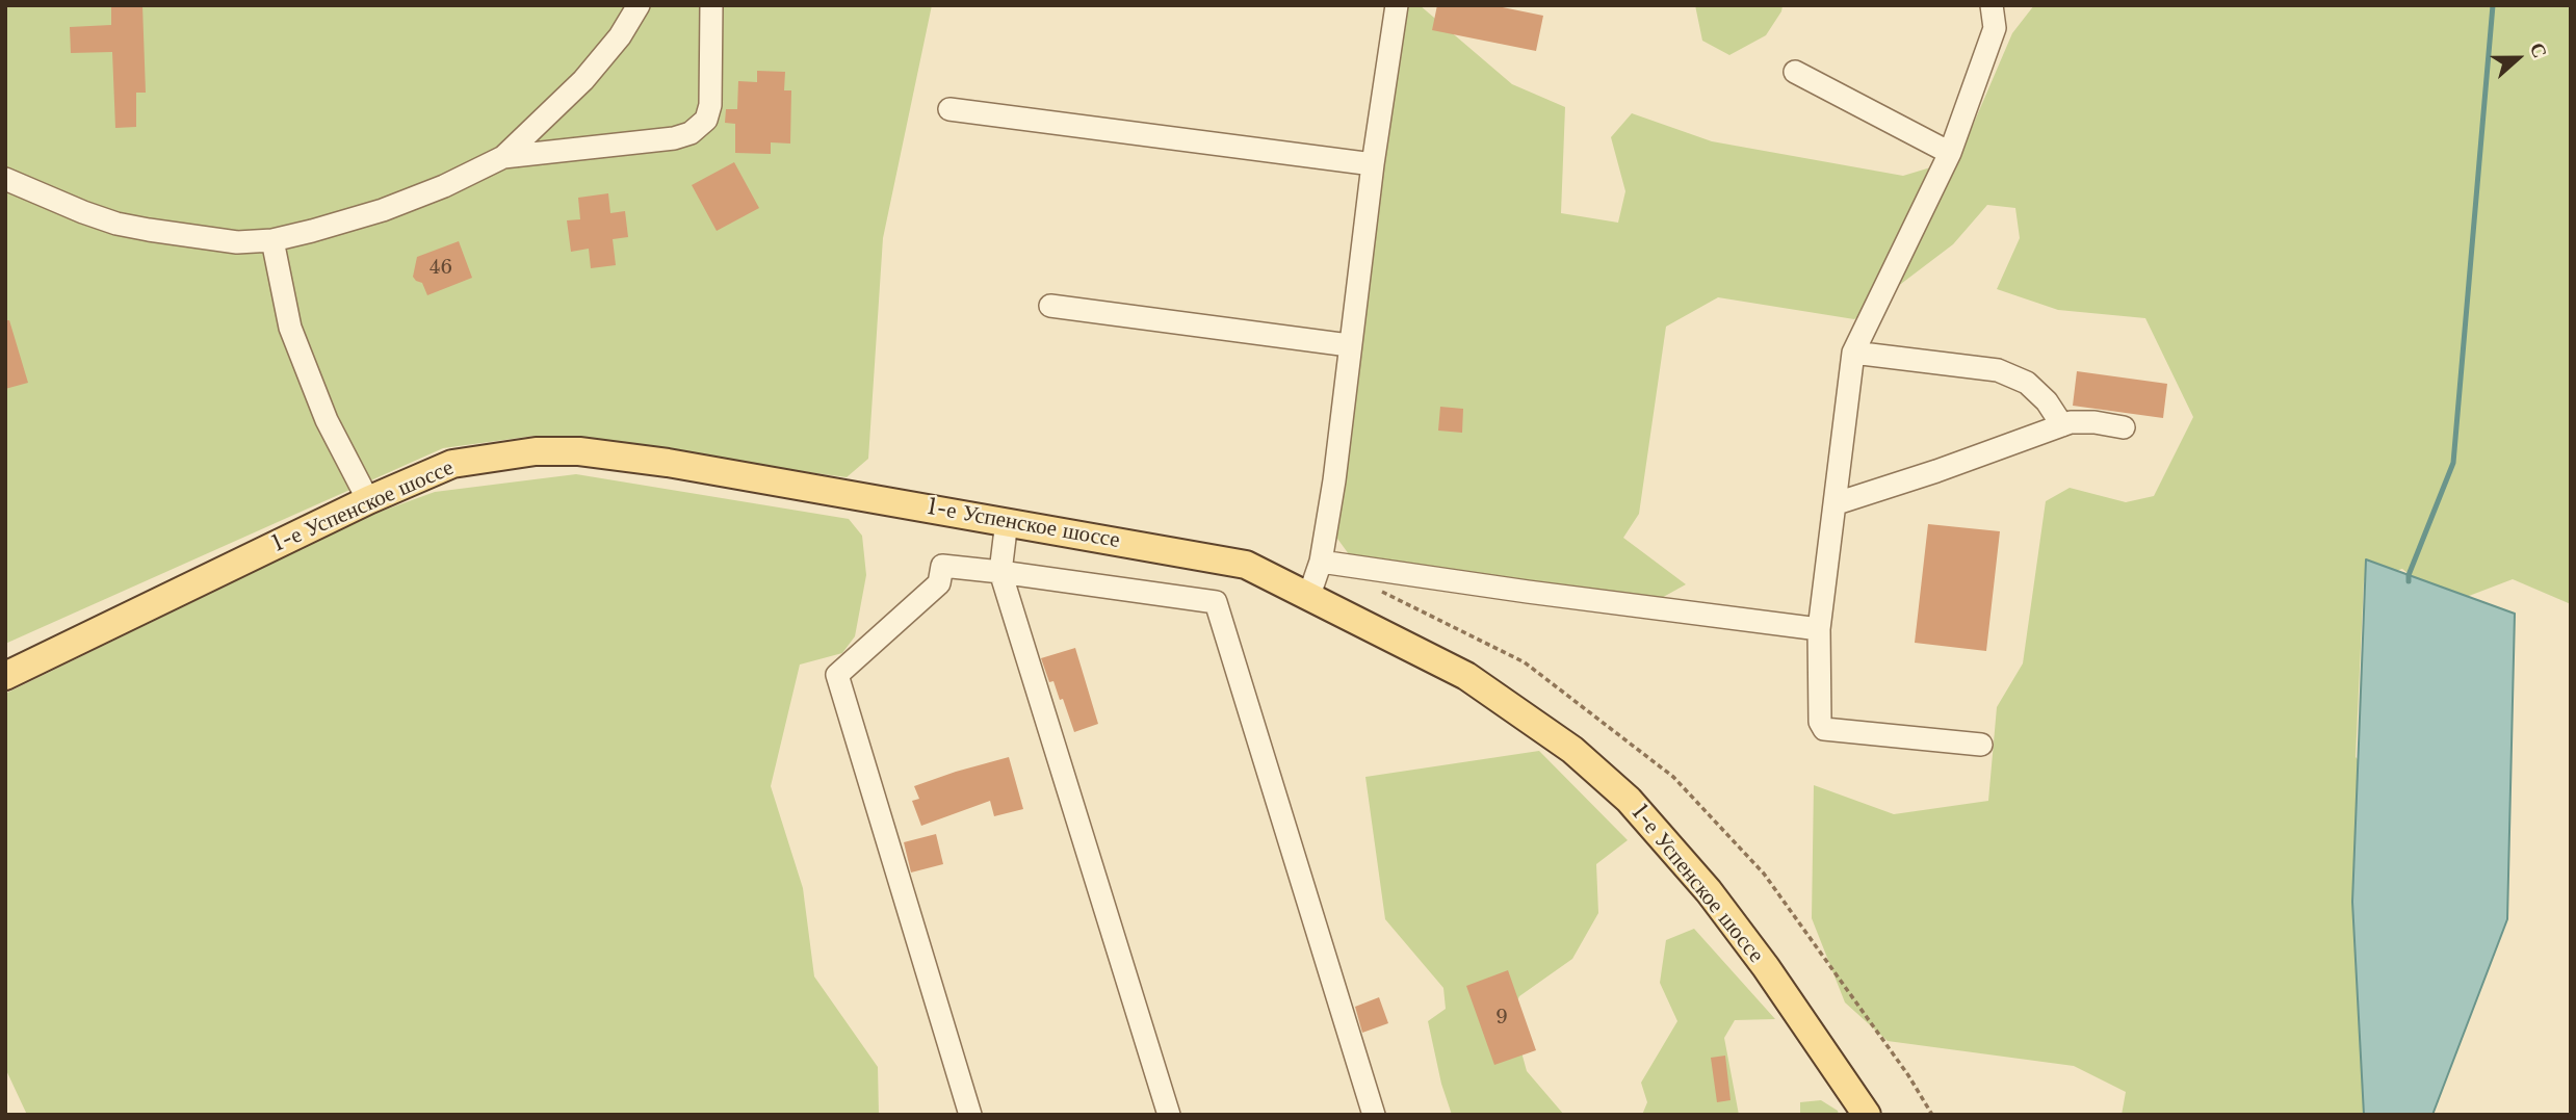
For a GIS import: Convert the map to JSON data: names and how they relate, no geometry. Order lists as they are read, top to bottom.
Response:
{
  "streets": {
    "main road": ["1-е Успенское шоссе"]
  },
  "house_numbers": ["46", "9"],
  "north": "right"
}
